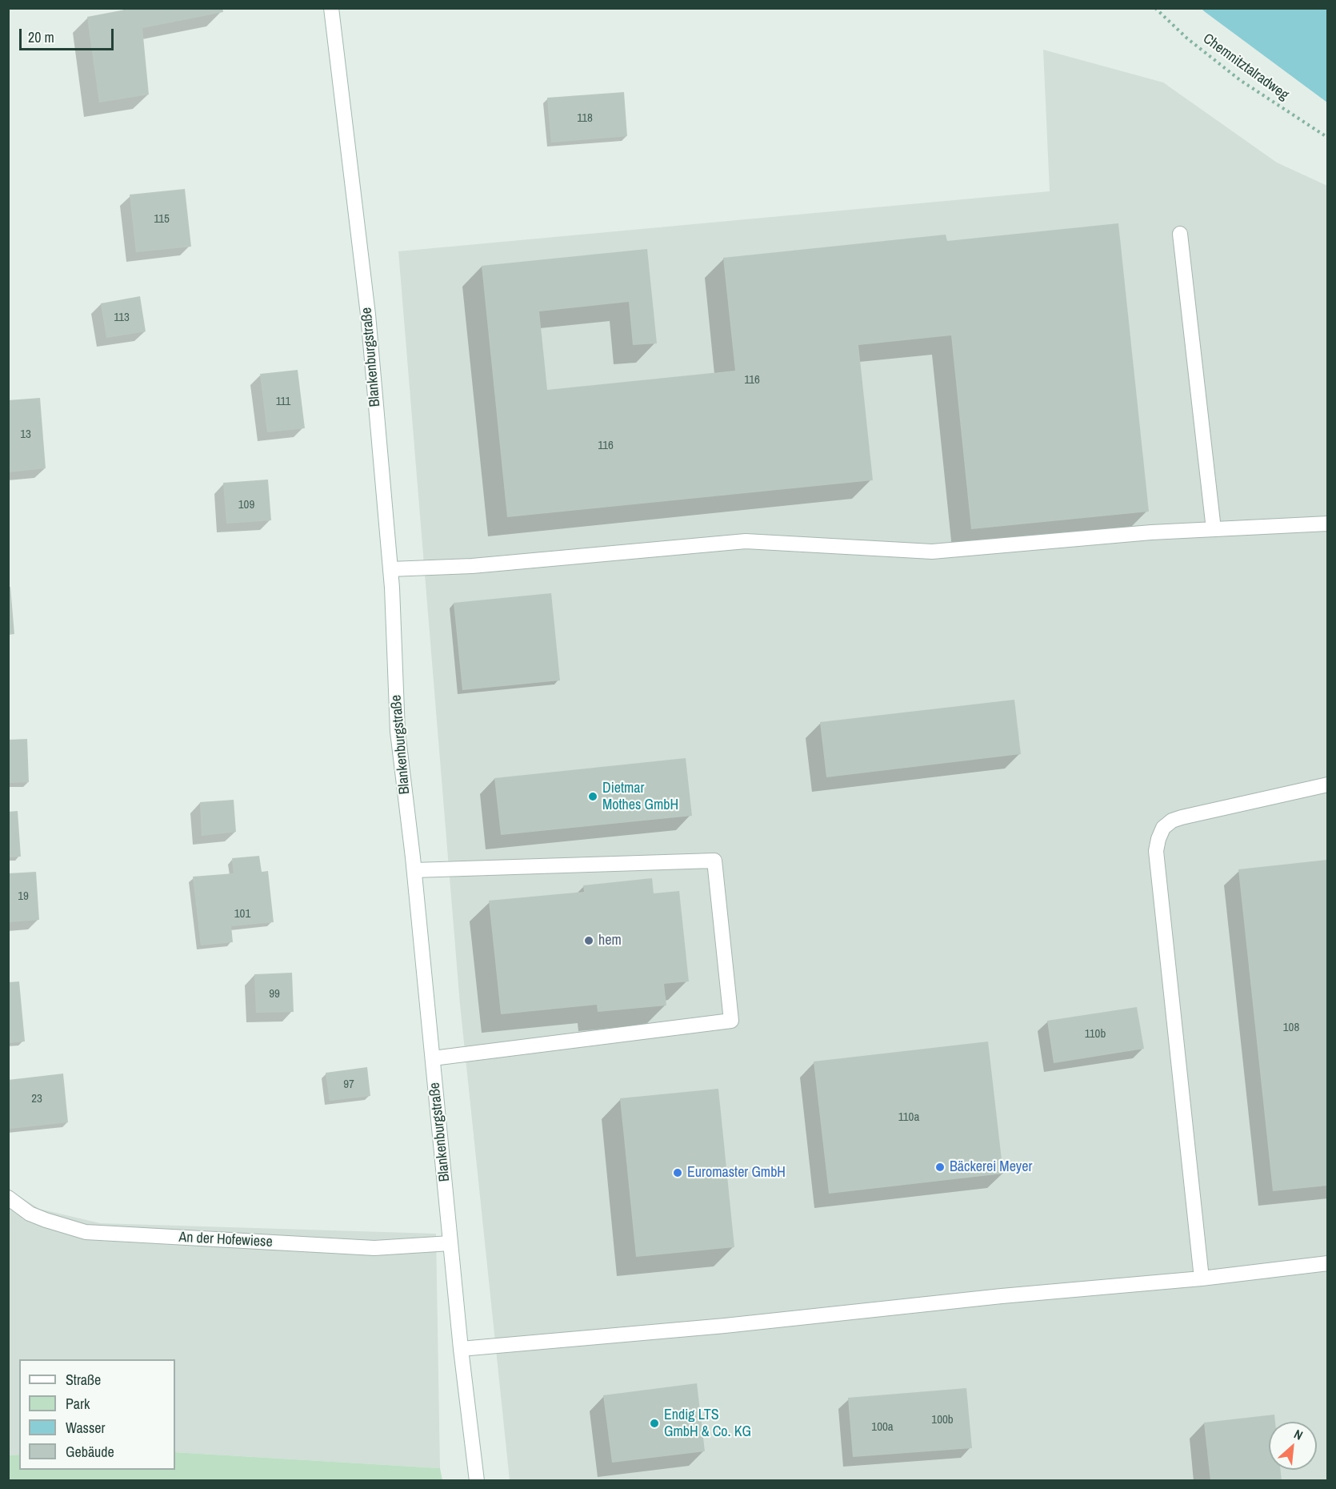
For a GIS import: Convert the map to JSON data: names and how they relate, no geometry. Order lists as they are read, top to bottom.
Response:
{
  "streets": {
    "main road": ["Blankenburgstraße", "An der Hofewiese"],
    "path": ["Chemnitztalradweg"]
  },
  "crossings": [
    ["Blankenburgstraße", "An der Hofewiese"]
  ],
  "places": [
    "Dietmar Mothes GmbH",
    "hem",
    "Bäckerei Meyer",
    "Euromaster GmbH",
    "Endig LTS GmbH & Co. KG"
  ],
  "house_numbers": [
    "118",
    "115",
    "113",
    "116",
    "111",
    "13",
    "116",
    "109",
    "19",
    "101",
    "99",
    "108",
    "110b",
    "97",
    "23",
    "110a",
    "100b",
    "100a"
  ],
  "legend": [
    "Straße",
    "Park",
    "Wasser",
    "Gebäude"
  ],
  "scale_bar": "20 m",
  "north": "top right"
}
